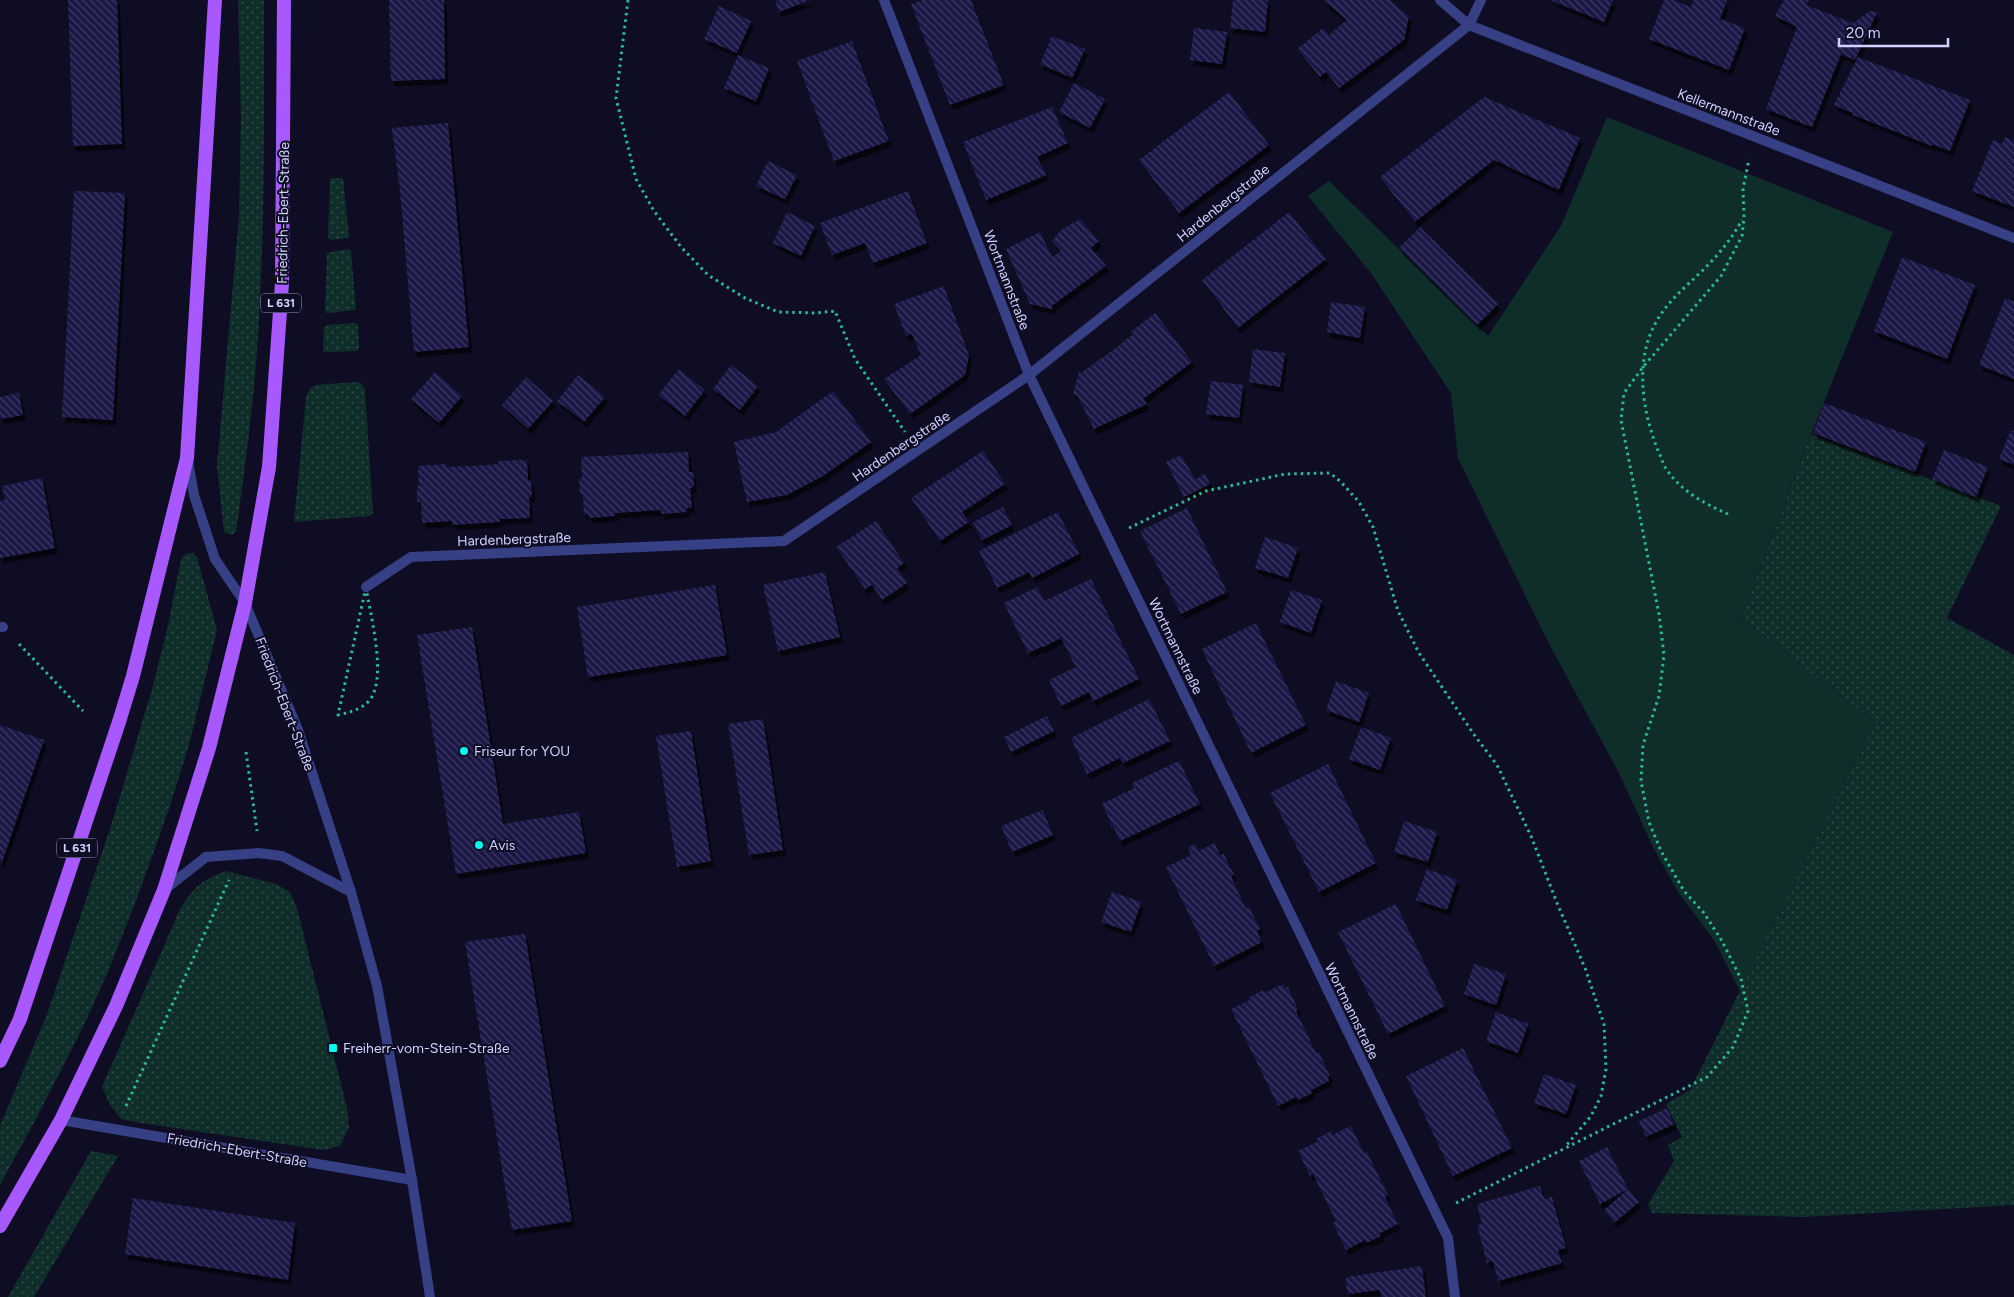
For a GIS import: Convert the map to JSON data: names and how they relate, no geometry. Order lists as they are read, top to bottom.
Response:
{
  "streets": {
    "main road": ["Friedrich-Ebert-Straße", "L 631"],
    "street": ["Kellermannstraße", "Hardenbergstraße", "Wortmannstraße"]
  },
  "crossings": [
    ["Kellermannstraße", "Hardenbergstraße"],
    ["Hardenbergstraße", "Wortmannstraße"],
    ["Friedrich-Ebert-Straße", "L 631"]
  ],
  "places": {
    "other": ["Friseur for YOU", "Avis"],
    "transit": ["Freiherr-vom-Stein-Straße"]
  },
  "scale_bar": "20 m"
}
